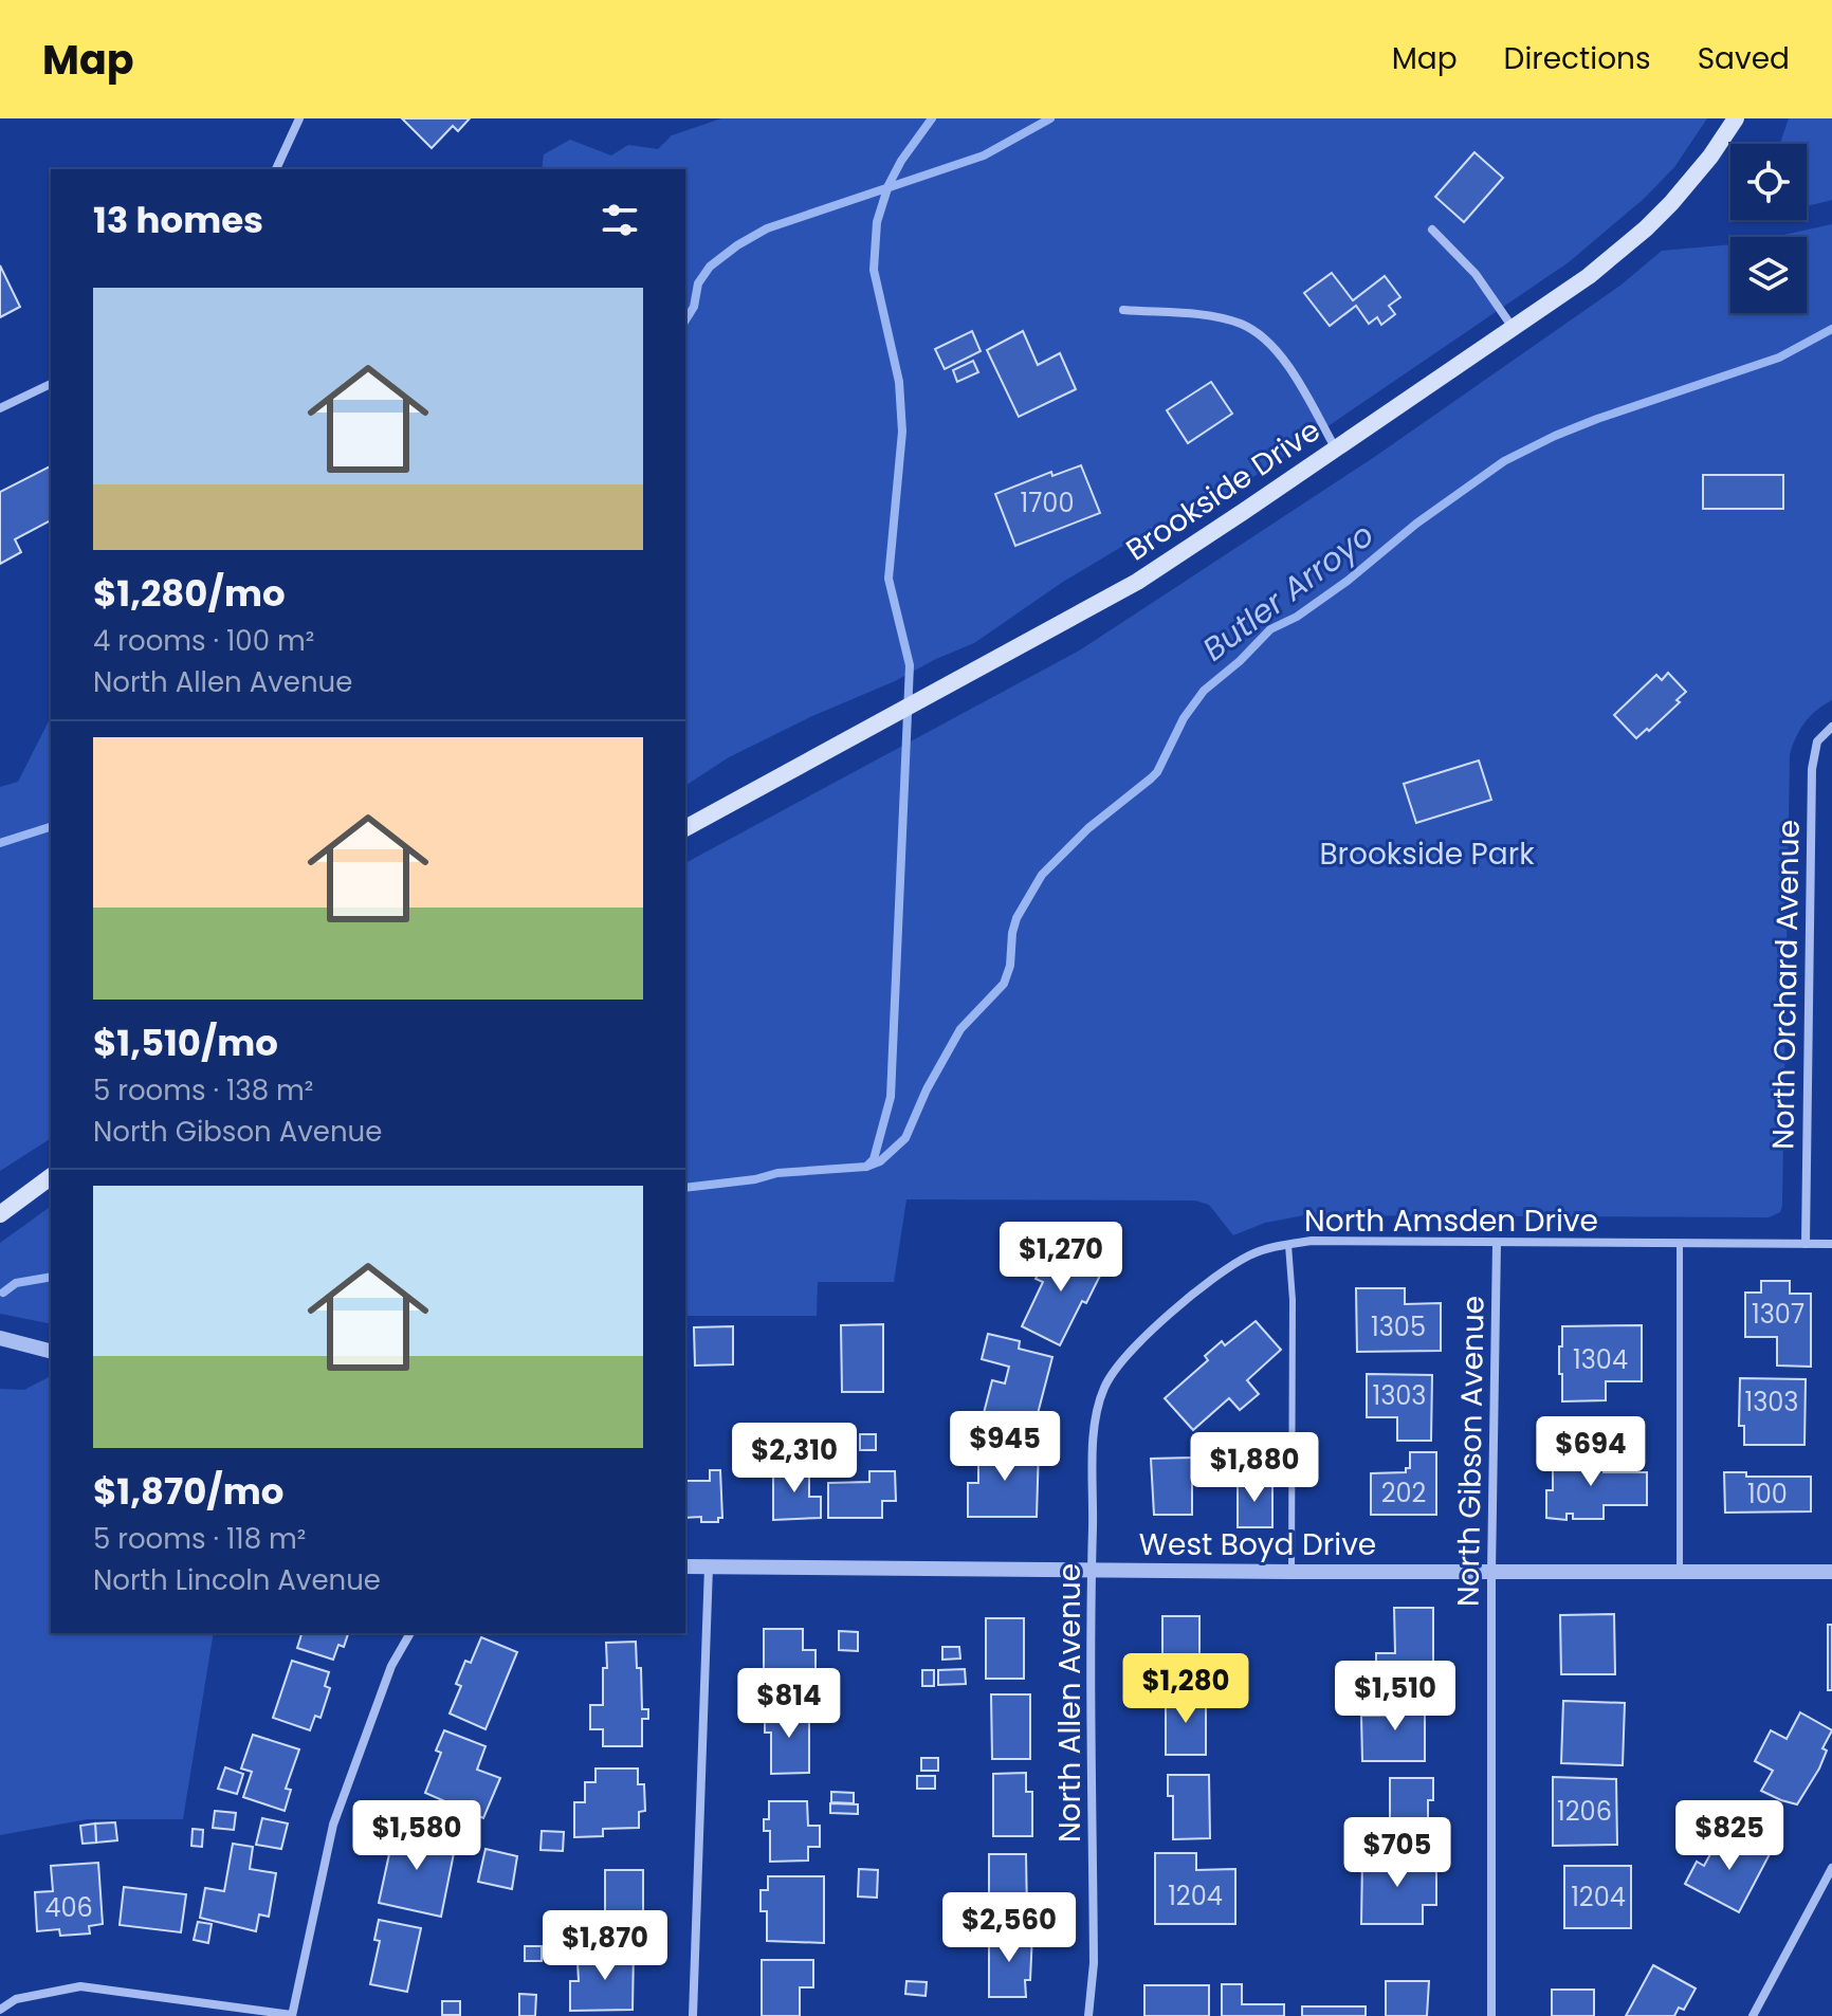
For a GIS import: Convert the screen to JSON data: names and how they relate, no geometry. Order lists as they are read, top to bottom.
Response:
{
  "streets": {
    "main road": ["Brookside Drive"],
    "street": [
      "North Orchard Avenue",
      "North Amsden Drive",
      "North Gibson Avenue",
      "West Boyd Drive",
      "North Allen Avenue"
    ]
  },
  "crossings": [
    ["North Orchard Avenue", "North Amsden Drive"],
    ["North Amsden Drive", "North Gibson Avenue"],
    ["North Amsden Drive", "North Allen Avenue"],
    ["North Gibson Avenue", "West Boyd Drive"],
    ["West Boyd Drive", "North Allen Avenue"]
  ],
  "water": ["Butler Arroyo"],
  "parks": ["Brookside Park"],
  "house_numbers": [
    "1700",
    "1307",
    "1305",
    "1304",
    "1303",
    "1303",
    "202",
    "100",
    "1206",
    "1204",
    "1204",
    "406"
  ],
  "page": {
    "header": "Map",
    "nav": ["Map", "Directions", "Saved"],
    "heading": "13 homes",
    "list": [
      {
        "name": "$1,280/mo",
        "note": "4 rooms · 100 m² · North Allen Avenue"
      },
      {
        "name": "$1,510/mo",
        "note": "5 rooms · 138 m² · North Gibson Avenue"
      },
      {
        "name": "$1,870/mo",
        "note": "5 rooms · 118 m² · North Lincoln Avenue"
      }
    ],
    "price": [
      "$1,270",
      "$945",
      "$694",
      "$2,310",
      "$1,880",
      "$1,280",
      "$1,510",
      "$814",
      "$1,580",
      "$825",
      "$705",
      "$2,560",
      "$1,870"
    ]
  }
}
